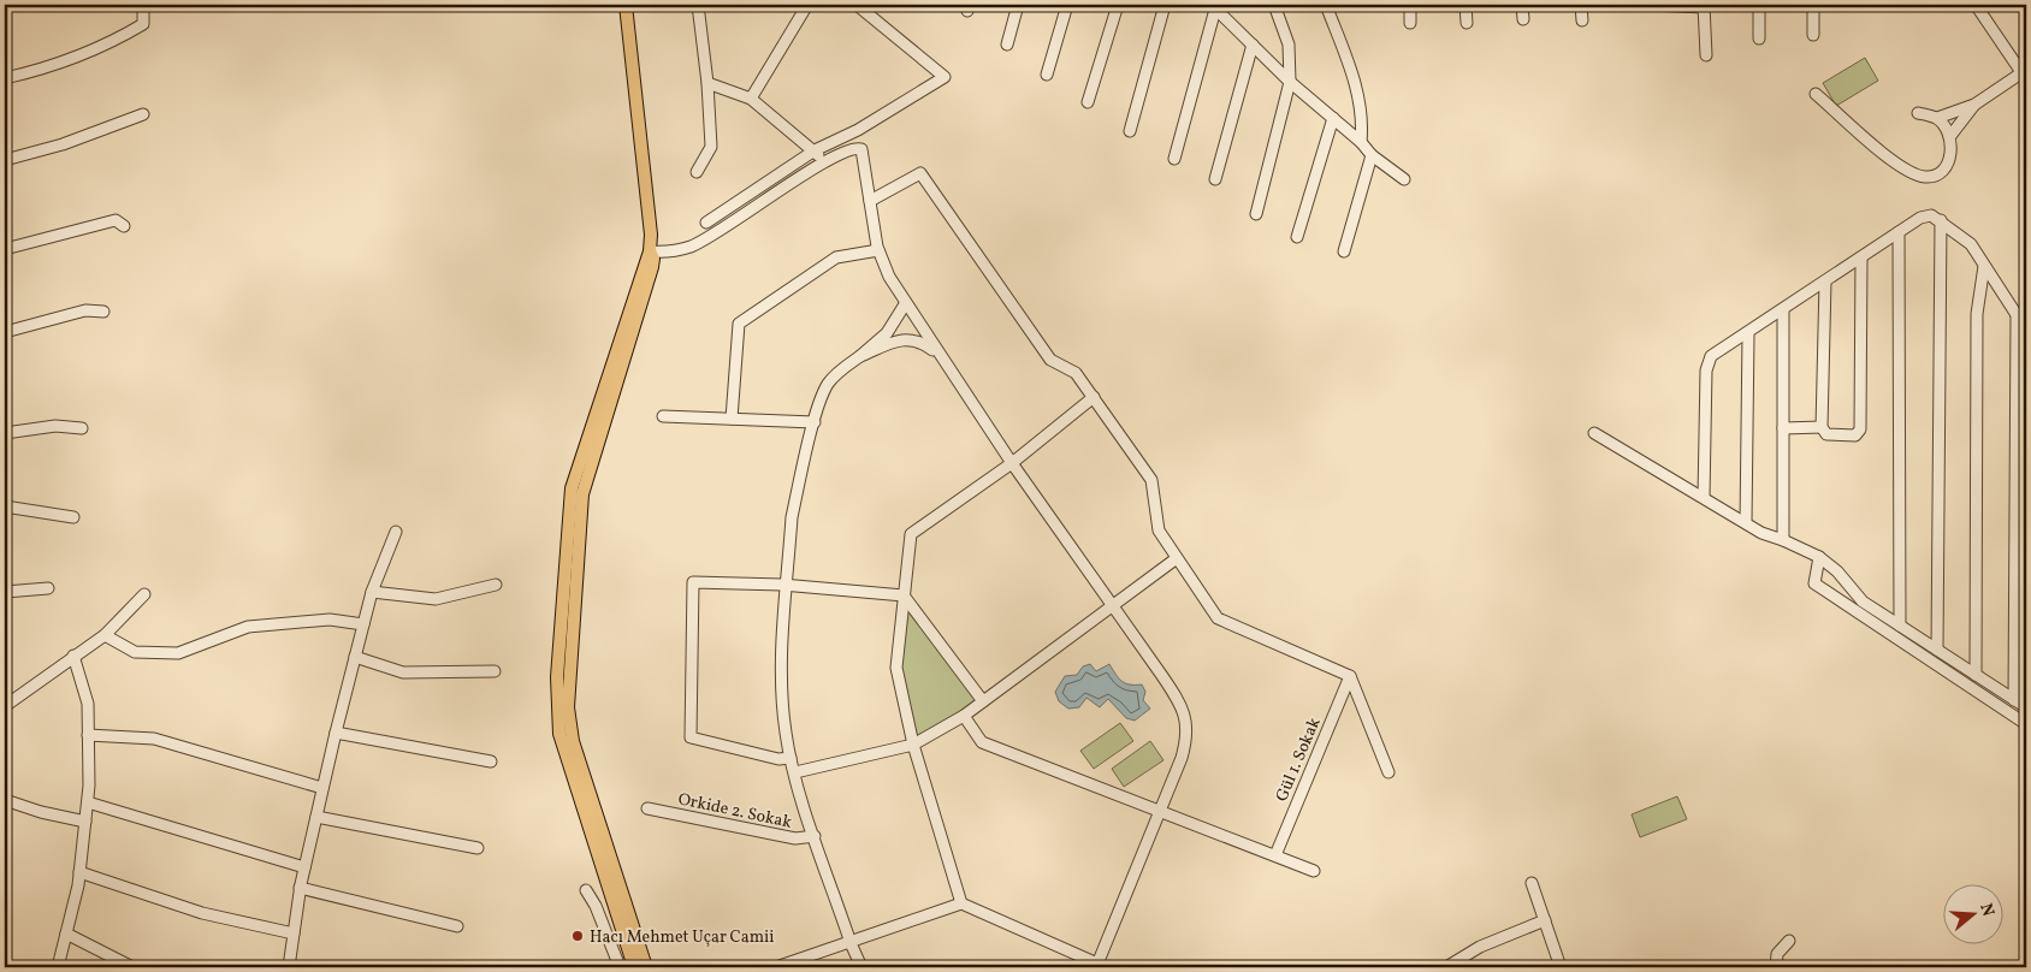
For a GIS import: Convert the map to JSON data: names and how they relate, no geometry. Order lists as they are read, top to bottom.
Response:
{
  "streets": {
    "street": ["Gül 1. Sokak", "Orkide 2. Sokak"]
  },
  "places": ["Hacı Mehmet Uçar Camii"],
  "north": "right"
}
